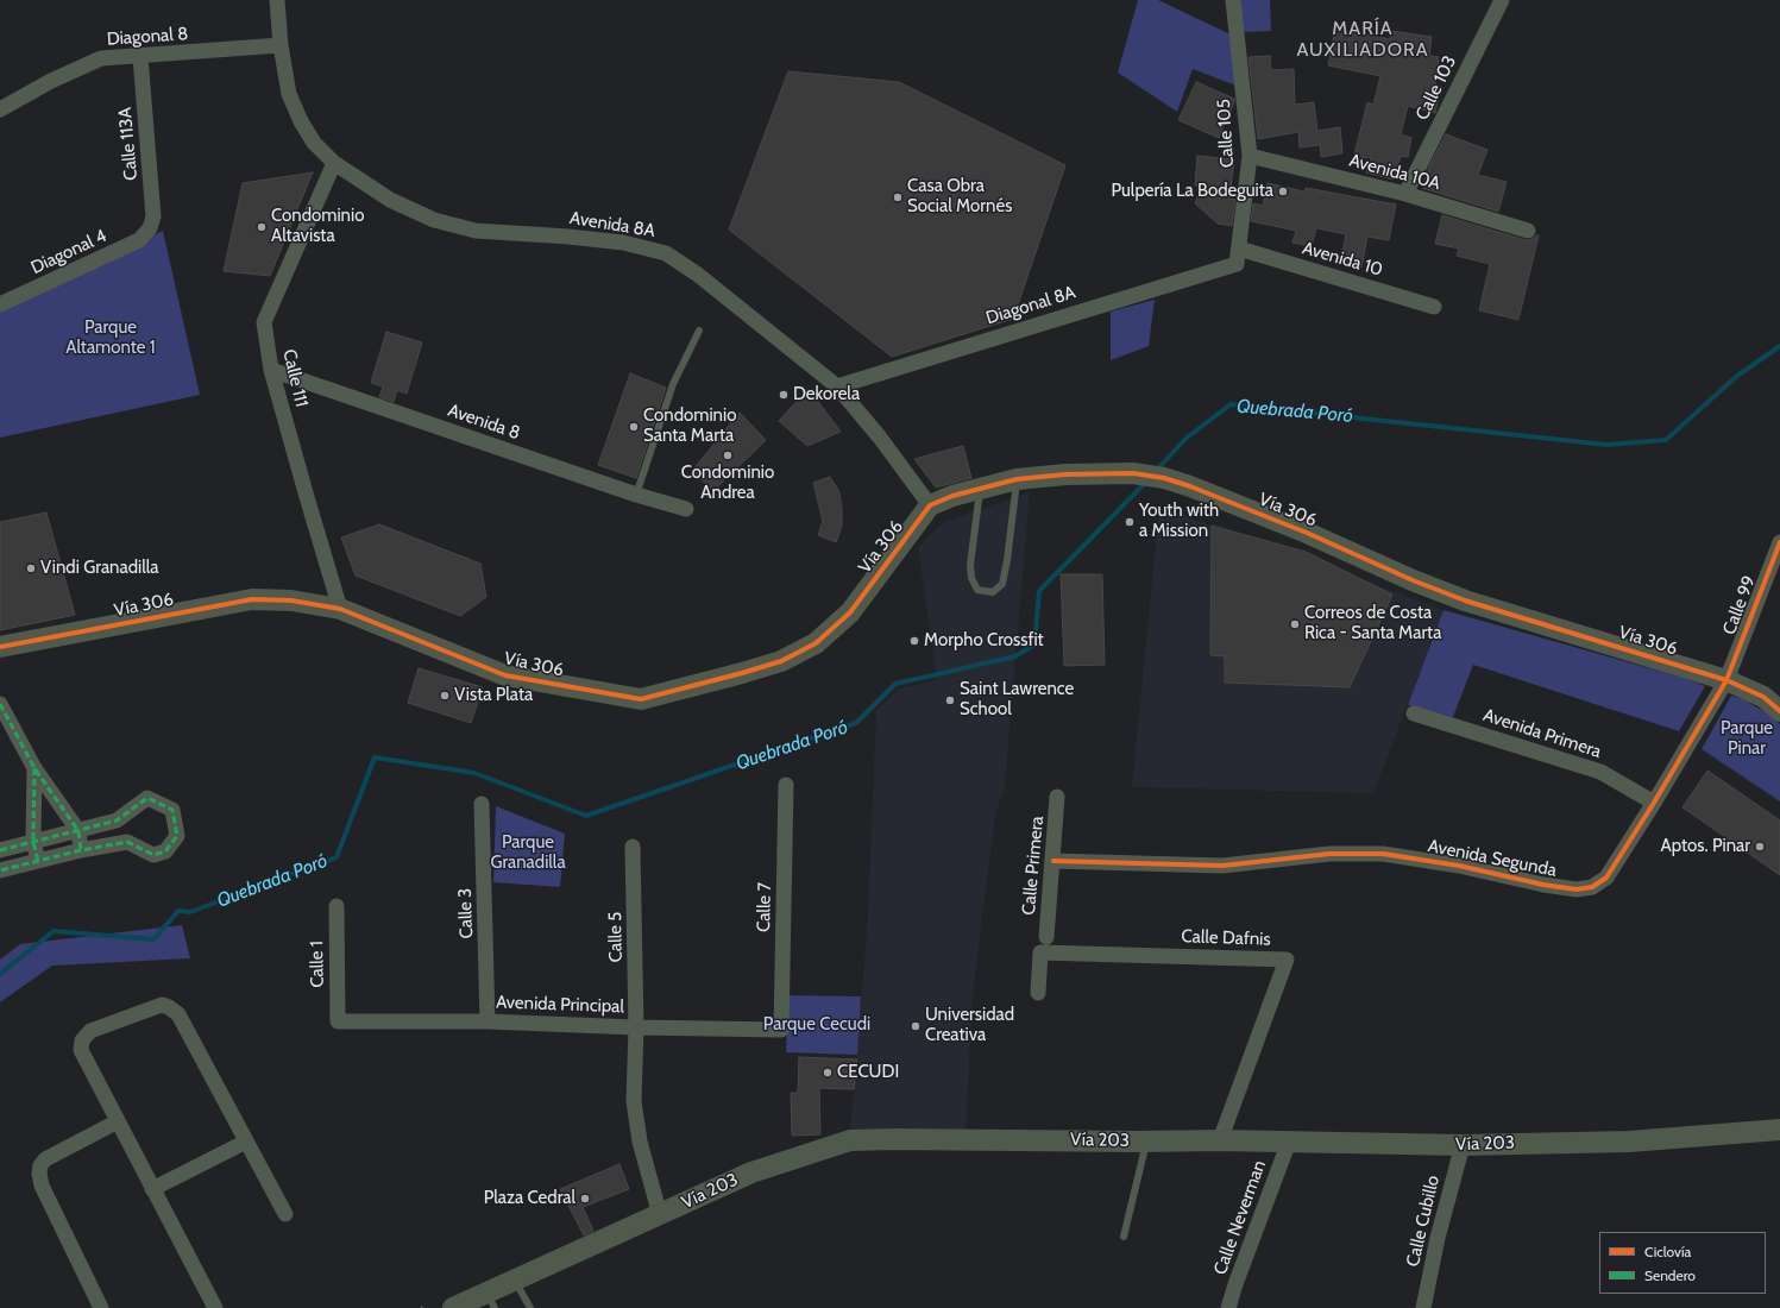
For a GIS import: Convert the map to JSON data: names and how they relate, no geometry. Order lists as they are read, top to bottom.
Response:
{
  "streets": {
    "street": [
      "Diagonal 8",
      "Calle 103",
      "Calle 105",
      "Calle 113A",
      "Avenida 10A",
      "Avenida 8A",
      "Diagonal 4",
      "Avenida 10",
      "Diagonal 8A",
      "Calle 111",
      "Avenida 8",
      "Vía 306",
      "Calle 99",
      "Avenida Primera",
      "Avenida Segunda",
      "Calle Primera",
      "Calle 7",
      "Calle 3",
      "Calle 5",
      "Calle Dafnis",
      "Calle 1",
      "Avenida Principal",
      "Vía 203",
      "Calle Neverman",
      "Calle Cubillo"
    ]
  },
  "crossings": [
    ["Diagonal 8", "Calle 113A"],
    ["Diagonal 8", "Avenida 8A"],
    ["Calle 103", "Avenida 10A"],
    ["Calle 105", "Avenida 10A"],
    ["Calle 105", "Avenida 10"],
    ["Calle 105", "Diagonal 8A"],
    ["Calle 113A", "Diagonal 4"],
    ["Avenida 8A", "Diagonal 8A"],
    ["Avenida 8A", "Calle 111"],
    ["Avenida 8A", "Vía 306"],
    ["Avenida 10", "Diagonal 8A"],
    ["Calle 111", "Avenida 8"],
    ["Calle 111", "Vía 306"],
    ["Vía 306", "Calle 99"],
    ["Vía 306", "Avenida Segunda"],
    ["Calle 99", "Avenida Segunda"],
    ["Avenida Primera", "Avenida Segunda"],
    ["Avenida Segunda", "Calle Primera"],
    ["Calle 7", "Avenida Principal"],
    ["Calle 3", "Avenida Principal"],
    ["Calle 5", "Avenida Principal"],
    ["Calle 5", "Vía 203"],
    ["Calle Dafnis", "Vía 203"],
    ["Calle 1", "Avenida Principal"],
    ["Vía 203", "Calle Neverman"],
    ["Vía 203", "Calle Cubillo"]
  ],
  "districts": ["MARÍA AUXILIADORA"],
  "water": ["Quebrada Poró"],
  "parks": [
    "Parque Altamonte 1",
    "Parque Pinar",
    "Parque Granadilla",
    "Parque Cecudi"
  ],
  "places": [
    "Pulpería La Bodeguita",
    "Casa Obra Social Mornés",
    "Condominio Altavista",
    "Dekorela",
    "Condominio Santa Marta",
    "Condominio Andrea",
    "Youth with a Mission",
    "Vindi Granadilla",
    "Correos de Costa Rica - Santa Marta",
    "Morpho Crossfit",
    "Vista Plata",
    "Saint Lawrence School",
    "Aptos. Pinar",
    "Universidad Creativa",
    "CECUDI",
    "Plaza Cedral"
  ],
  "legend": ["Ciclovía", "Sendero"]
}
